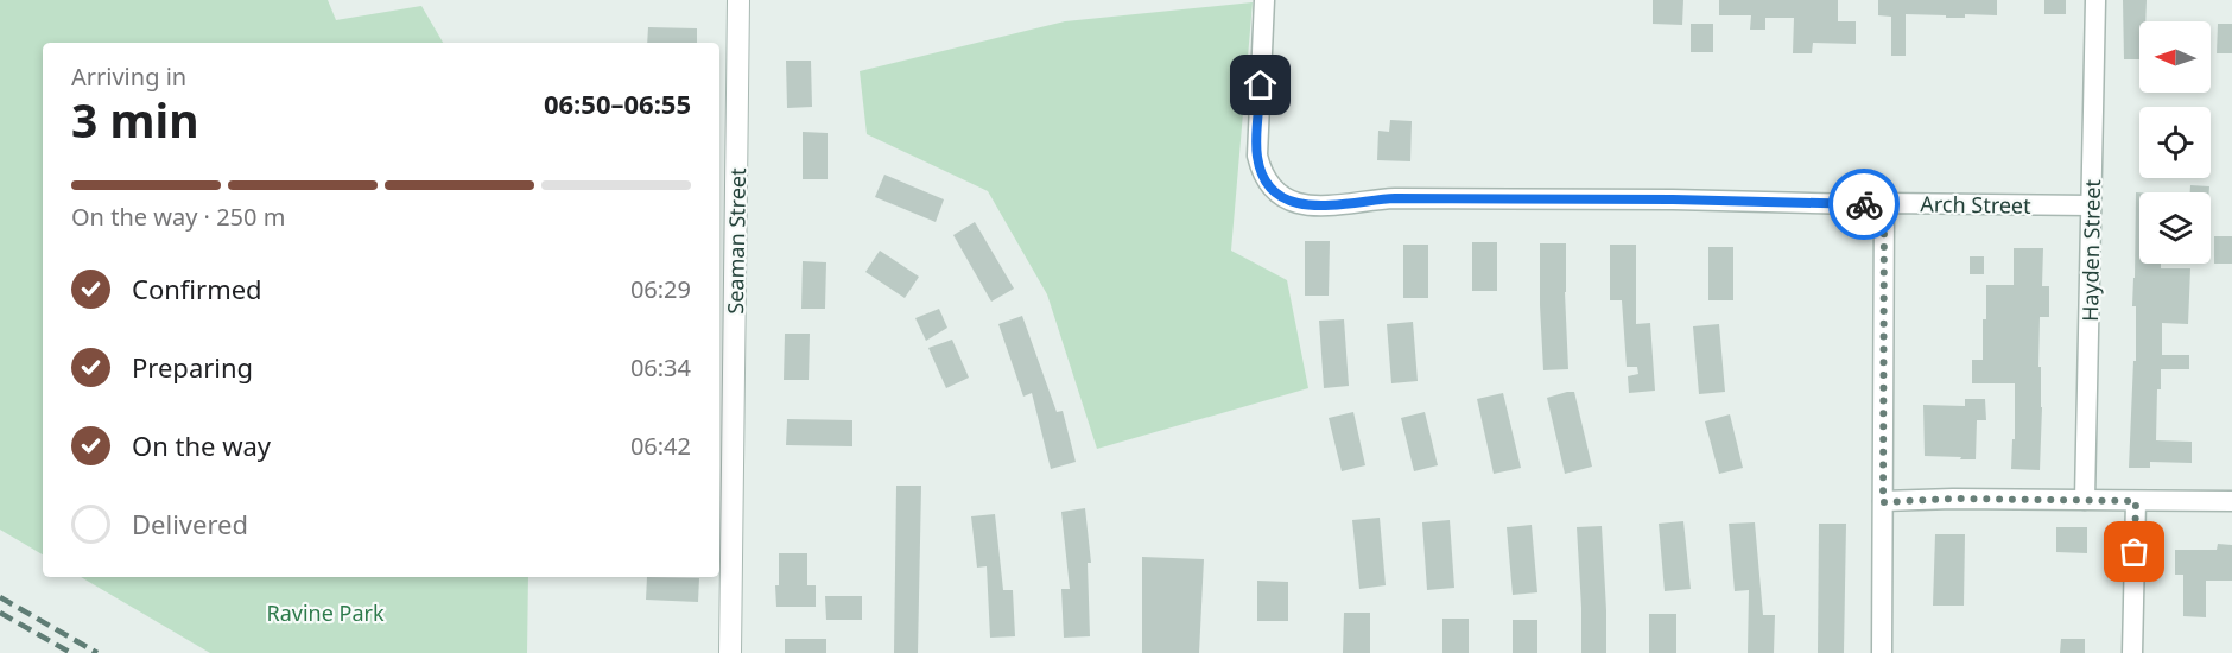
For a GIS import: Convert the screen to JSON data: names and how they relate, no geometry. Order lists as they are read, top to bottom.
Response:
{
  "streets": {
    "street": ["Arch Street", "Seaman Street", "Hayden Street"]
  },
  "crossings": [
    ["Arch Street", "Hayden Street"]
  ],
  "parks": ["Ravine Park"],
  "north": "left",
  "page": {
    "heading": ["3 min", "Arriving in", "06:50–06:55"],
    "bar": "On the way · 250 m",
    "list": [
      ["Confirmed", "06:29"],
      ["Preparing", "06:34"],
      ["On the way", "06:42"],
      "Delivered"
    ]
  }
}
